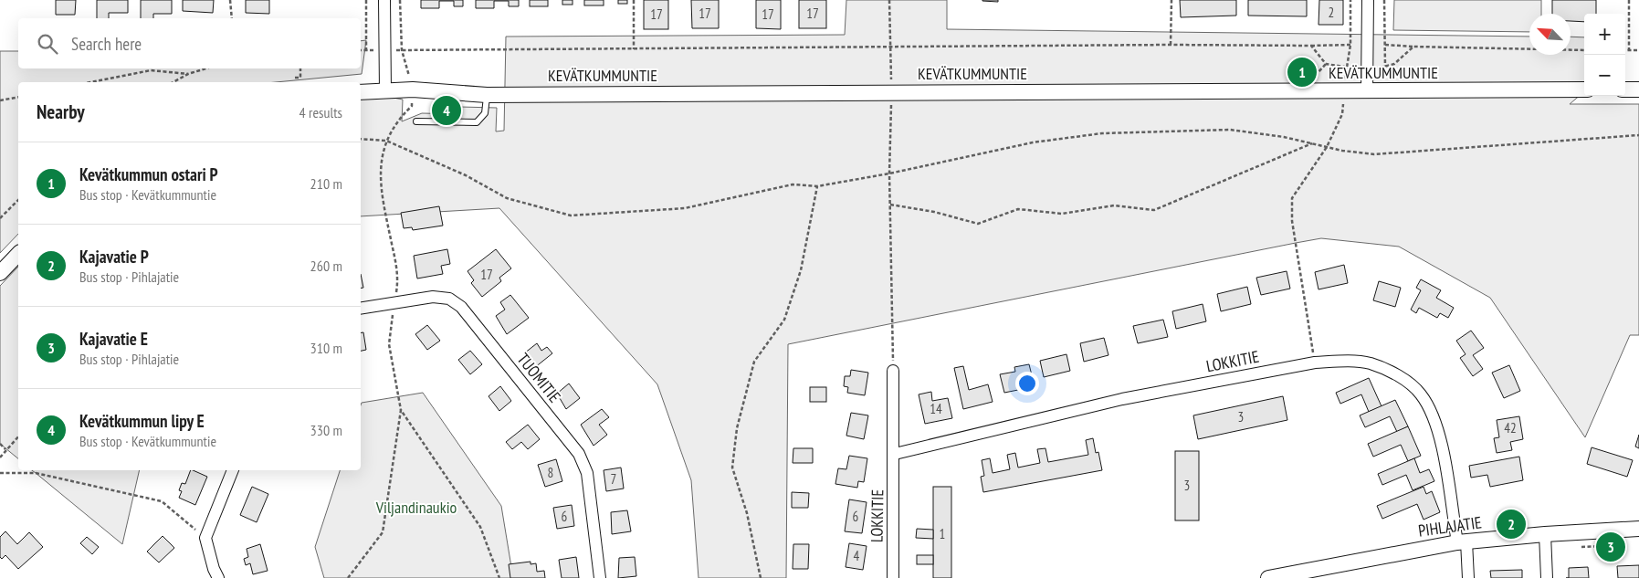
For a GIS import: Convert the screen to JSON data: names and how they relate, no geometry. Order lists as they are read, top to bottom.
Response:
{
  "streets": {
    "street": [
      "KEVÄTKUMMUNTIE",
      "LOKKITIE",
      "TUOMITIE",
      "PIHLAJATIE"
    ]
  },
  "crossings": [
    ["LOKKITIE", "PIHLAJATIE"]
  ],
  "parks": ["Viljandinaukio"],
  "house_numbers": [
    "2",
    "17",
    "17",
    "17",
    "17",
    "17",
    "14",
    "3",
    "42",
    "8",
    "7",
    "3",
    "6",
    "6",
    "1",
    "4"
  ],
  "north": "top left",
  "page": {
    "map_buttons": ["+", "−"],
    "search": "Search here",
    "pins": [
      "1",
      "4",
      "2",
      "3"
    ],
    "heading": ["Nearby", "4 results"],
    "list": [
      {
        "mark": "1",
        "name": "Kevätkummun ostari P",
        "note": "Bus stop · Kevätkummuntie",
        "value": "210 m"
      },
      {
        "mark": "2",
        "name": "Kajavatie P",
        "note": "Bus stop · Pihlajatie",
        "value": "260 m"
      },
      {
        "mark": "3",
        "name": "Kajavatie E",
        "note": "Bus stop · Pihlajatie",
        "value": "310 m"
      },
      {
        "mark": "4",
        "name": "Kevätkummun lipy E",
        "note": "Bus stop · Kevätkummuntie",
        "value": "330 m"
      }
    ]
  }
}
